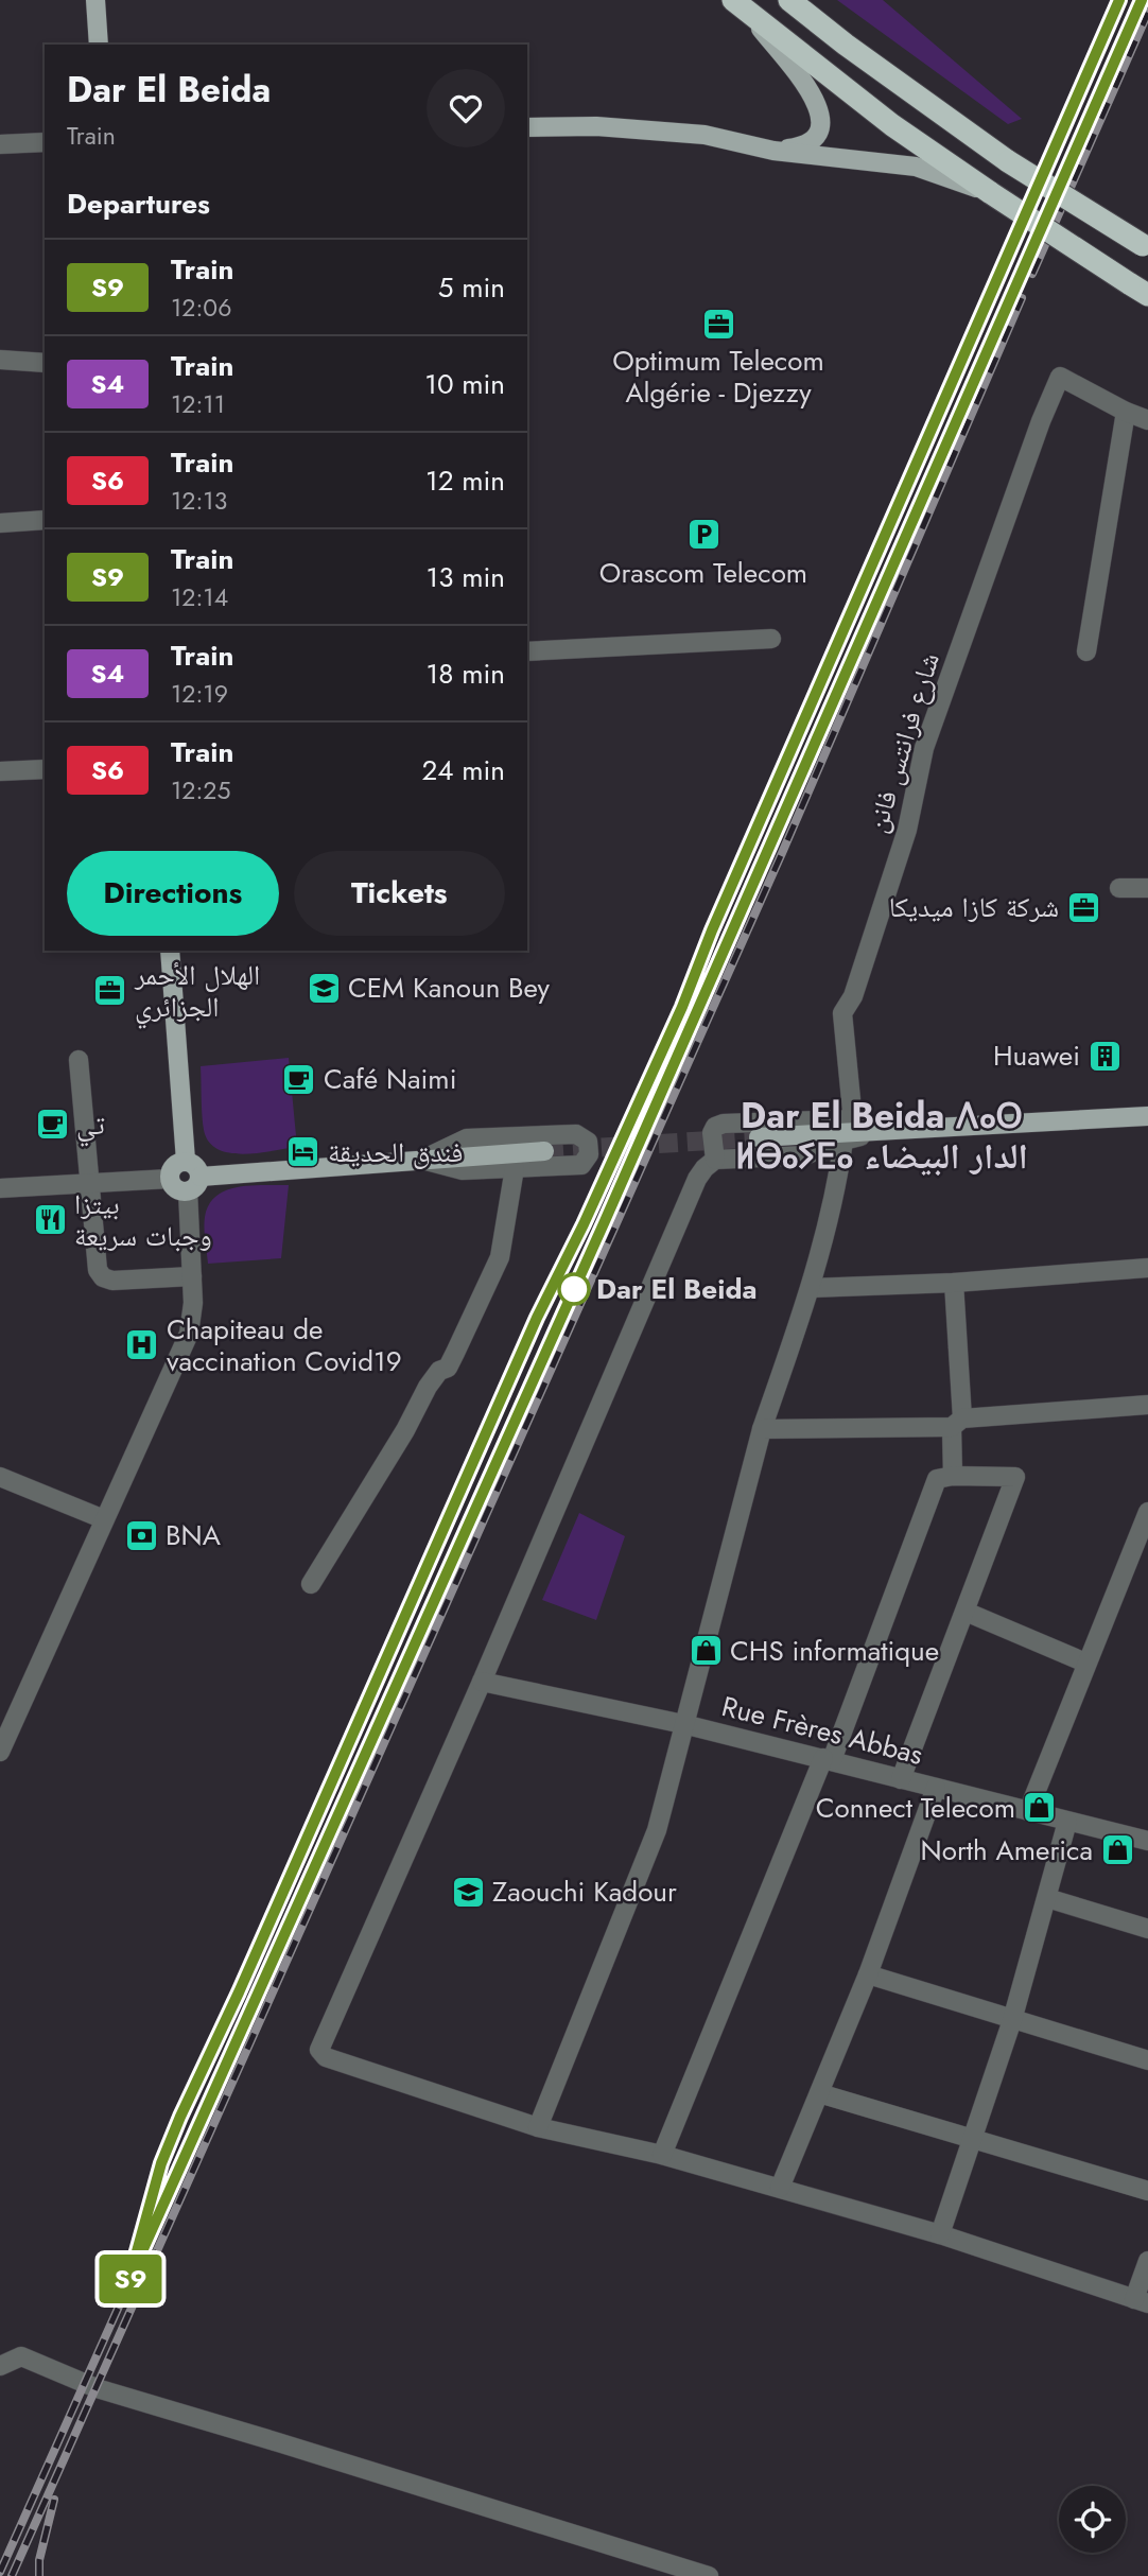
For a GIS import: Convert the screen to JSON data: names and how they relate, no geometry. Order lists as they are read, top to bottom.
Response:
{
  "streets": {
    "street": ["شارع فرانتس فانن", "Rue Frères Abbas"]
  },
  "crossings": [
    ["شارع فرانتس فانن", "Rue Frères Abbas"]
  ],
  "districts": ["Dar El Beida ⴷⴰⵔ ⵍⴱⴰⵢⴹⴰ الدار البيضاء"],
  "places": {
    "office": ["Optimum Telecom Algérie - Djezzy", "شركة كازا ميديكا", "الهلال الأحمر الجزائري"],
    "parking": ["Orascom Telecom"],
    "school or university": ["CEM Kanoun Bey", "Zaouchi Kadour"],
    "building": ["Huawei"],
    "cafe": ["Café Naimi", "تي"],
    "hotel": ["فندق الحديقة"],
    "restaurant": ["بيتزا وجبات سريعة"],
    "other": ["Dar El Beida"],
    "hospital": ["Chapiteau de vaccination Covid19"],
    "bank": ["BNA"],
    "shop": ["CHS informatique", "Connect Telecom", "North America"]
  },
  "page": {
    "on_map": "S9",
    "heading": [
      ["Dar El Beida", "Train"],
      "Departures"
    ],
    "list": [
      {
        "mark": "S9",
        "name": "Train",
        "note": "12:06",
        "value": "5 min"
      },
      {
        "mark": "S4",
        "name": "Train",
        "note": "12:11",
        "value": "10 min"
      },
      {
        "mark": "S6",
        "name": "Train",
        "note": "12:13",
        "value": "12 min"
      },
      {
        "mark": "S9",
        "name": "Train",
        "note": "12:14",
        "value": "13 min"
      },
      {
        "mark": "S4",
        "name": "Train",
        "note": "12:19",
        "value": "18 min"
      },
      {
        "mark": "S6",
        "name": "Train",
        "note": "12:25",
        "value": "24 min"
      }
    ],
    "buttons": ["Directions", "Tickets"]
  }
}
